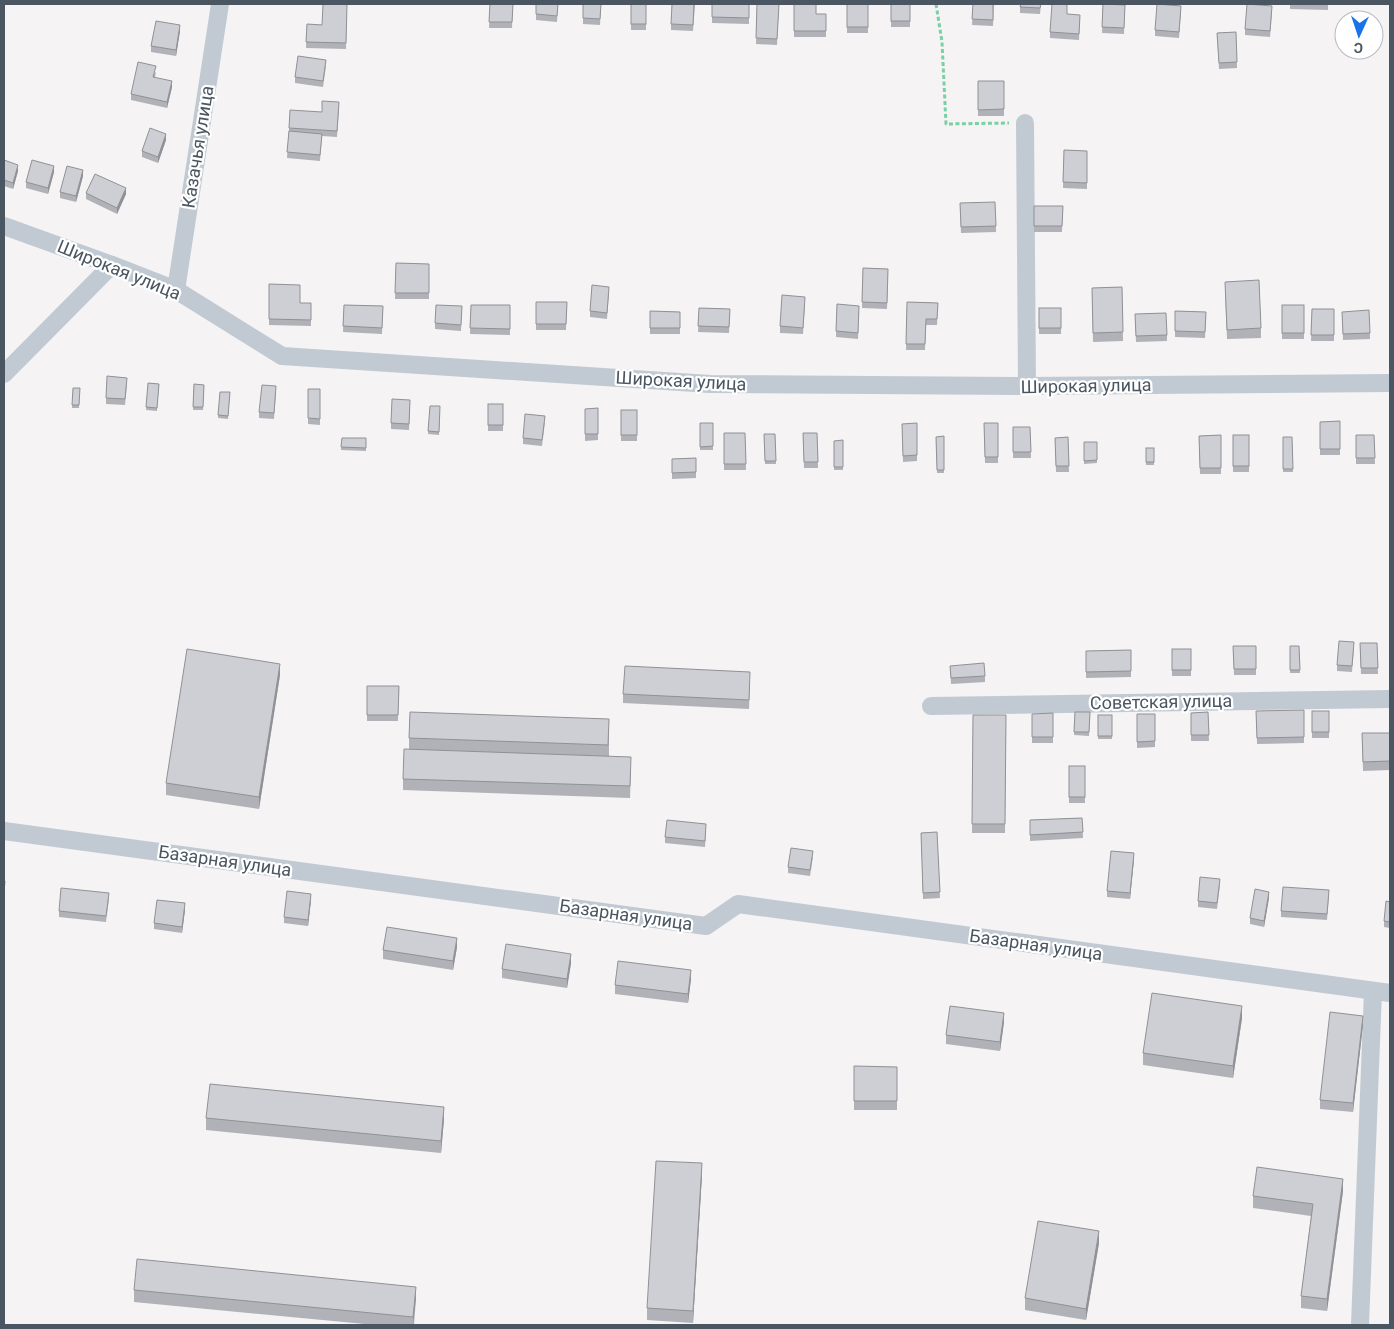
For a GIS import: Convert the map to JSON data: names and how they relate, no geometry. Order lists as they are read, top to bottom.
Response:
{
  "streets": {
    "street": [
      "Казачья улица",
      "Широкая улица",
      "Советская улица",
      "Базарная улица"
    ]
  },
  "crossings": [
    ["Казачья улица", "Широкая улица"]
  ],
  "north": "bottom"
}
